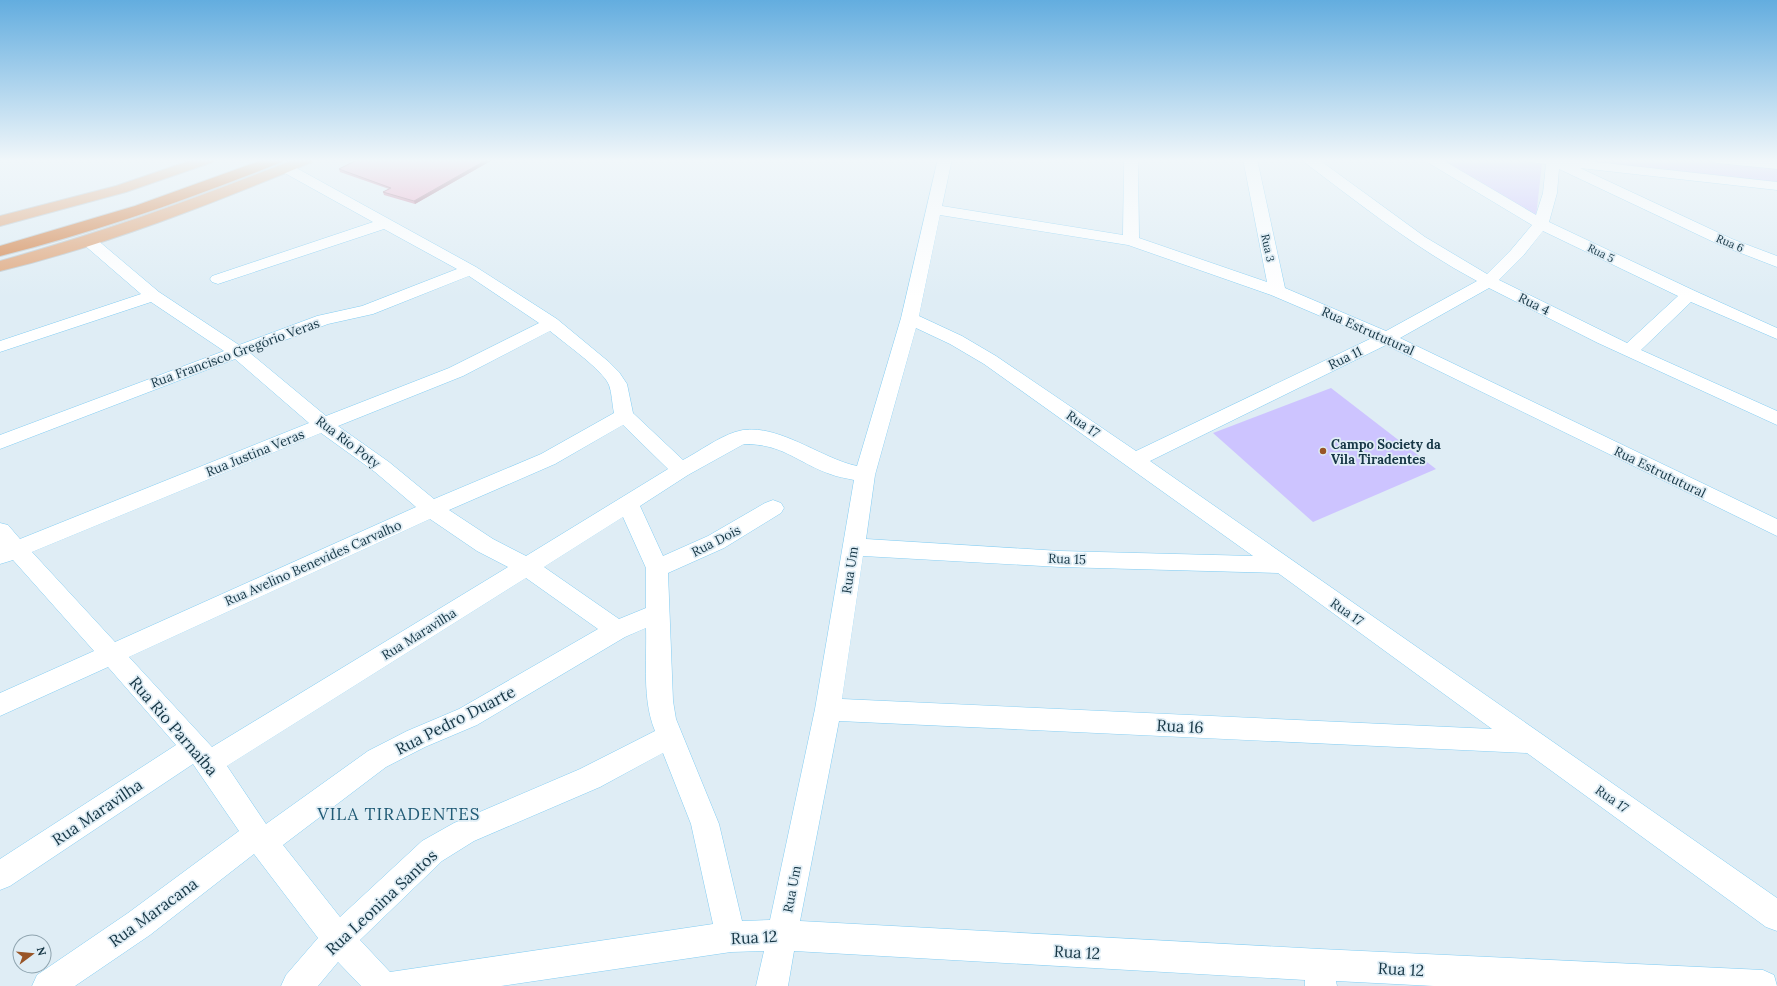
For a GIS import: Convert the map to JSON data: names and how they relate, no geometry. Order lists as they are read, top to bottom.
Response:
{
  "streets": {
    "street": [
      "Rua 6",
      "Rua 3",
      "Rua 5",
      "Rua 4",
      "Rua Estrututural",
      "Rua Francisco Gregório Veras",
      "Rua 11",
      "Rua 17",
      "Rua Rio Poty",
      "Rua Justina Veras",
      "Rua Dois",
      "Rua 15",
      "Rua Avelino Benevides Carvalho",
      "Rua Um",
      "Rua Maravilha",
      "Rua Pedro Duarte",
      "Rua Rio Parnaíba",
      "Rua 16",
      "Rua Leonina Santos",
      "Rua Maracana",
      "Rua 12"
    ]
  },
  "crossings": [
    ["Rua 3", "Rua Estrututural"],
    ["Rua 5", "Rua 11"],
    ["Rua 4", "Rua 11"],
    ["Rua Estrututural", "Rua 11"],
    ["Rua Estrututural", "Rua Um"],
    ["Rua Francisco Gregório Veras", "Rua Rio Poty"],
    ["Rua 11", "Rua 17"],
    ["Rua 17", "Rua 15"],
    ["Rua 17", "Rua Um"],
    ["Rua 17", "Rua 16"],
    ["Rua Rio Poty", "Rua Justina Veras"],
    ["Rua Rio Poty", "Rua Avelino Benevides Carvalho"],
    ["Rua Rio Poty", "Rua Maravilha"],
    ["Rua Rio Poty", "Rua Pedro Duarte"],
    ["Rua Justina Veras", "Rua Rio Parnaíba"],
    ["Rua 15", "Rua Um"],
    ["Rua Avelino Benevides Carvalho", "Rua Rio Parnaíba"],
    ["Rua Um", "Rua 16"],
    ["Rua Um", "Rua 12"],
    ["Rua Maravilha", "Rua Rio Parnaíba"],
    ["Rua Pedro Duarte", "Rua Rio Parnaíba"],
    ["Rua Pedro Duarte", "Rua Maracana"],
    ["Rua Rio Parnaíba", "Rua Leonina Santos"],
    ["Rua Rio Parnaíba", "Rua Maracana"]
  ],
  "districts": ["VILA TIRADENTES"],
  "places": ["Campo Society da Vila Tiradentes"],
  "north": "right"
}
